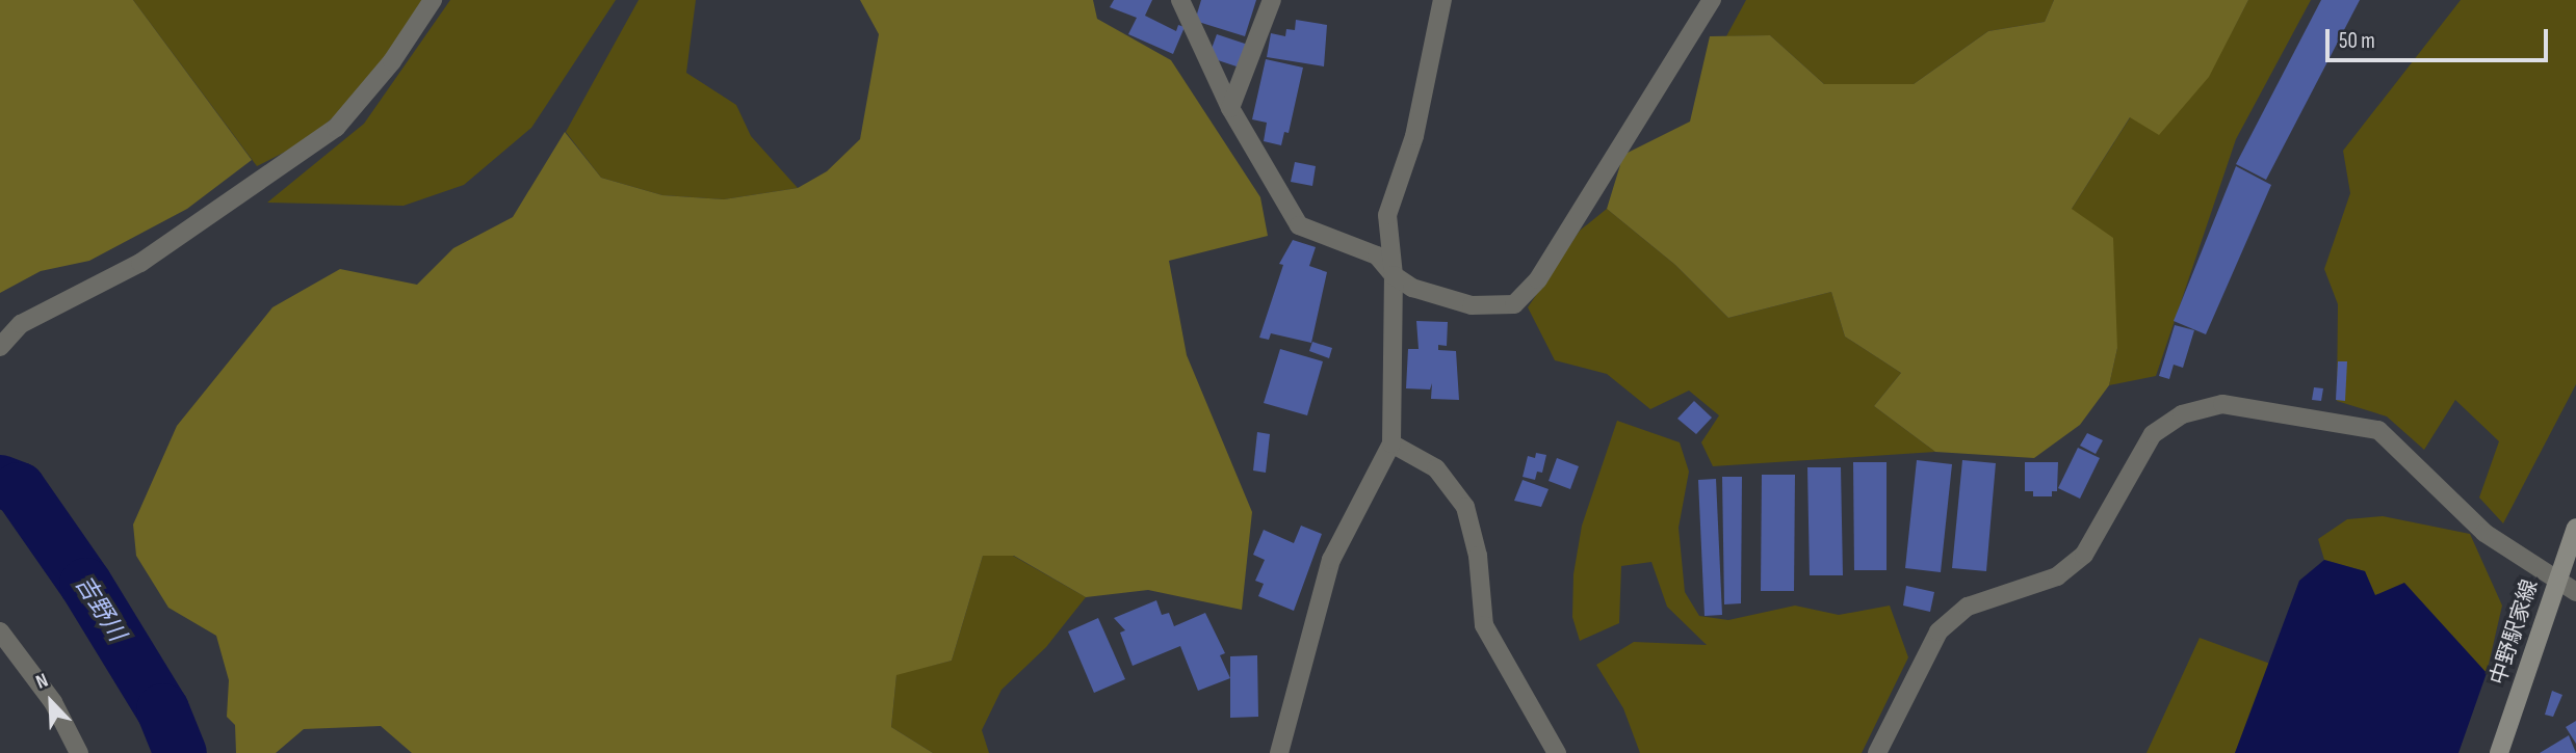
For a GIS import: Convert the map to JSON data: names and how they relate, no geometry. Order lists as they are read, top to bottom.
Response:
{
  "streets": {
    "main road": ["中野駅家線"]
  },
  "water": ["吉野川"],
  "scale_bar": "50 m",
  "north": "top left"
}
